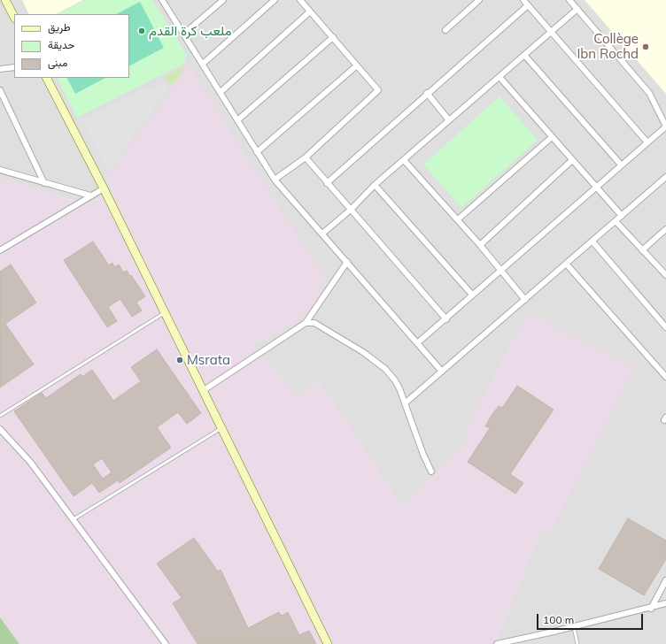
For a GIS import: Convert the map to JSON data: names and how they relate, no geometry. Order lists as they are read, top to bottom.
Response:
{
  "places": ["ملعب كرة القدم", "Collège Ibn Rochd", "Msrata"],
  "legend": ["طريق", "حديقة", "مبنى"],
  "scale_bar": "100 m"
}
